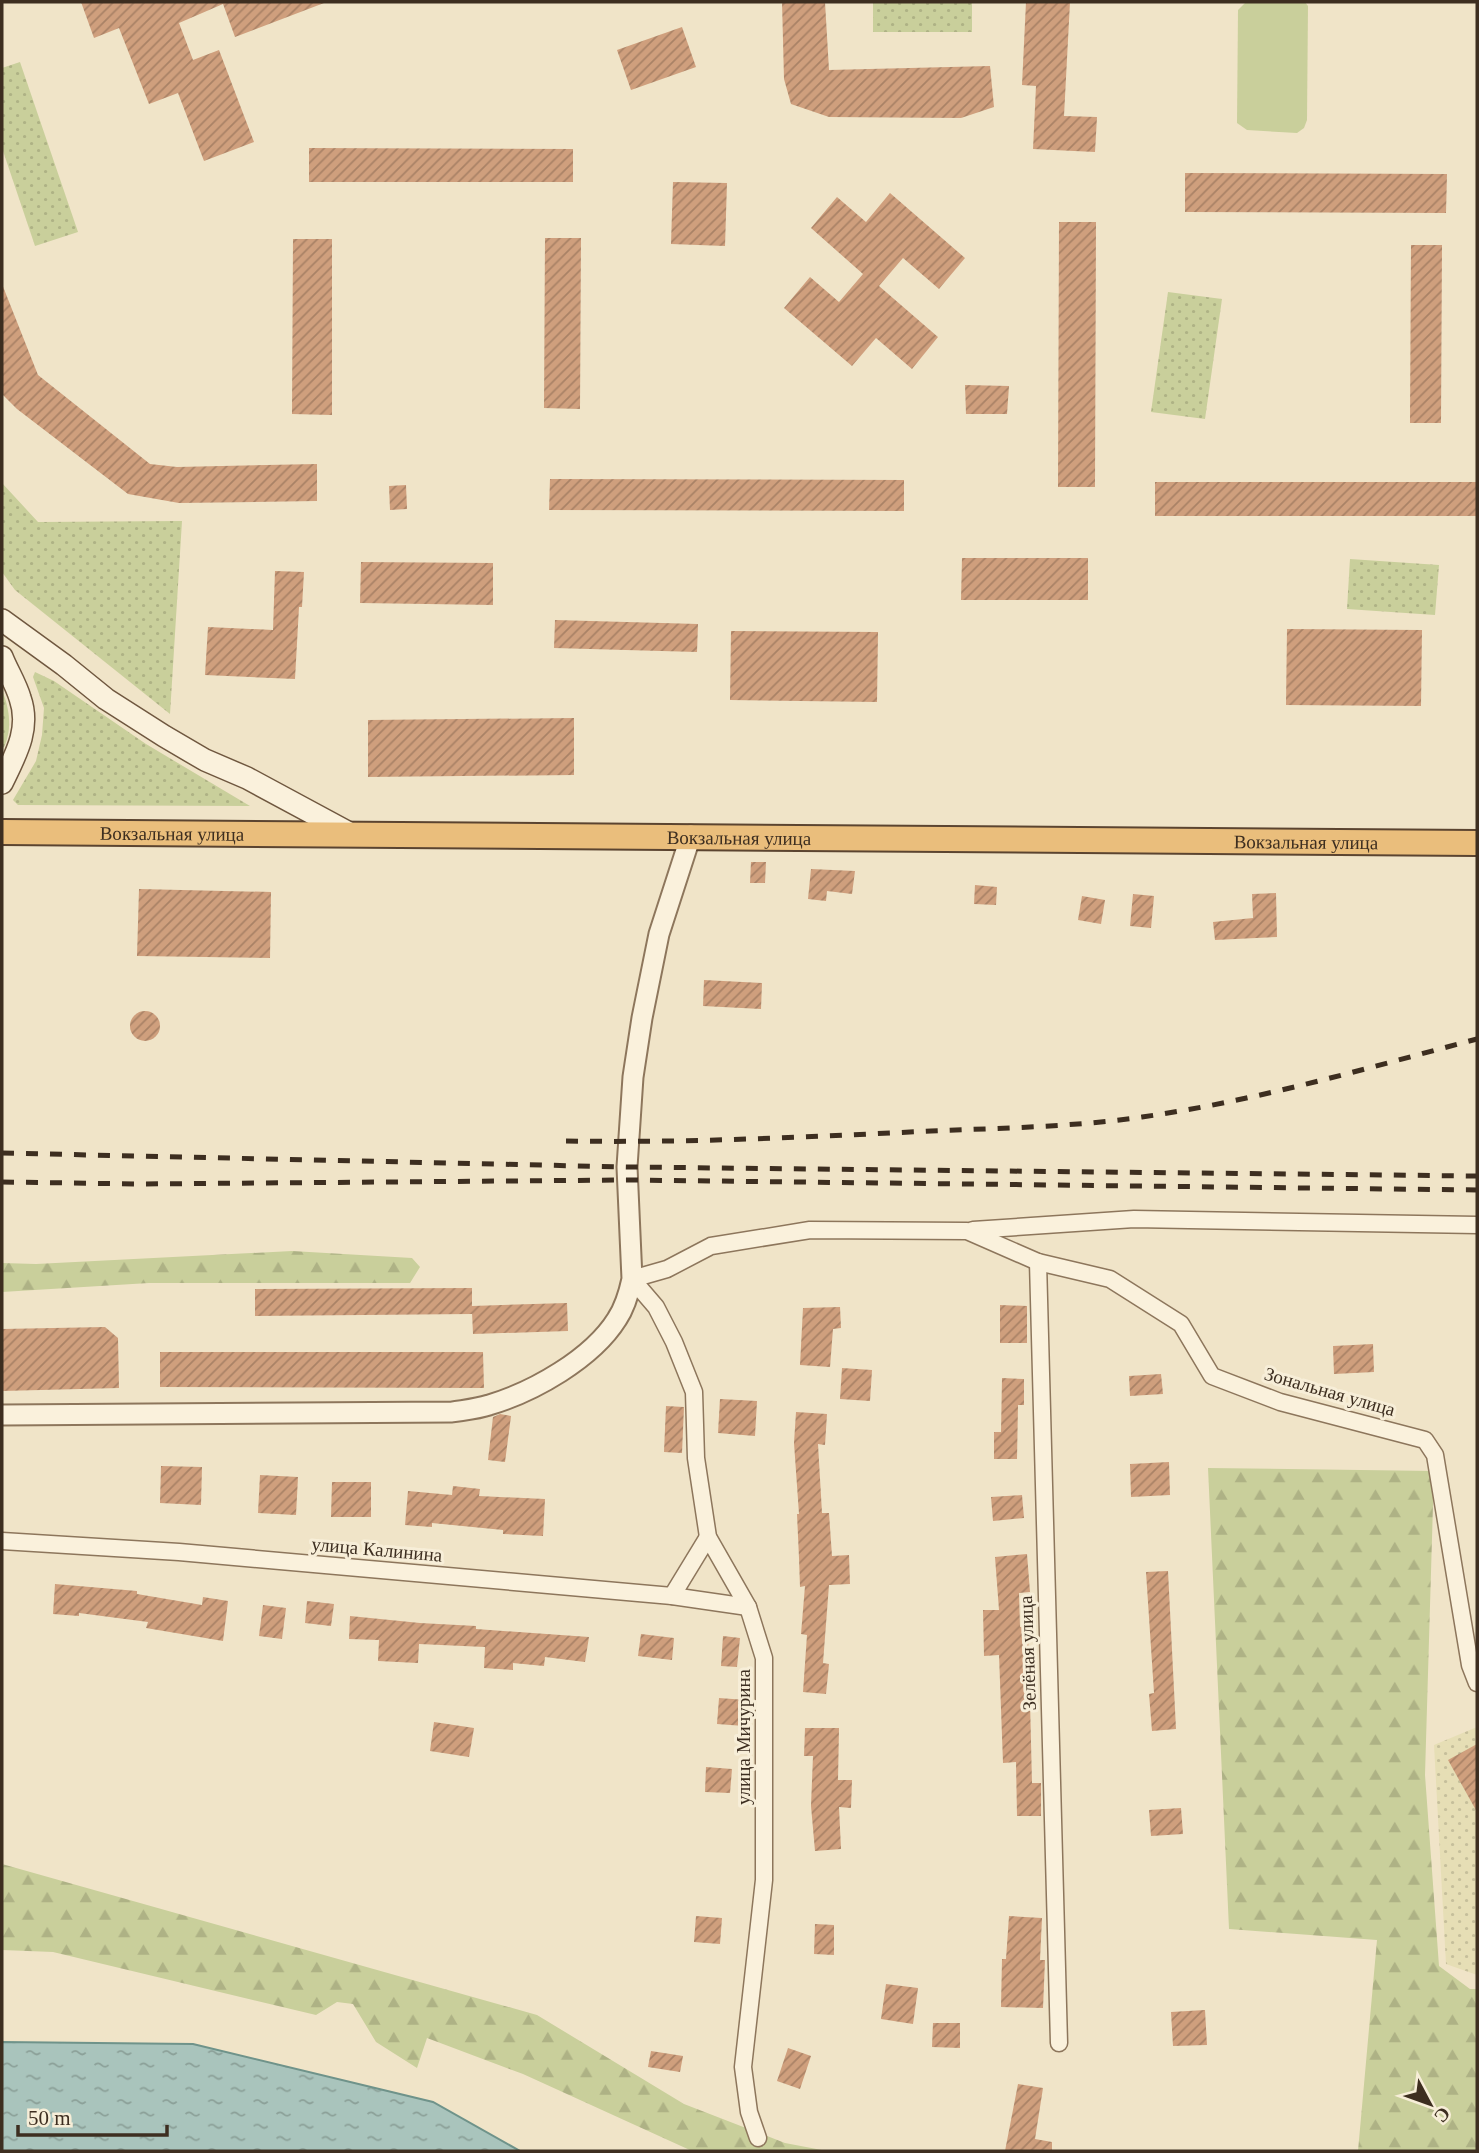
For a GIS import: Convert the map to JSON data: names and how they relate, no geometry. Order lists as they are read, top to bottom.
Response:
{
  "streets": {
    "highway": ["Вокзальная улица"],
    "street": [
      "Зональная улица",
      "улица Калинина",
      "Зелёная улица",
      "улица Мичурина"
    ]
  },
  "crossings": [
    ["Зональная улица", "Зелёная улица"],
    ["улица Калинина", "улица Мичурина"]
  ],
  "scale_bar": "50 m",
  "north": "bottom right"
}
